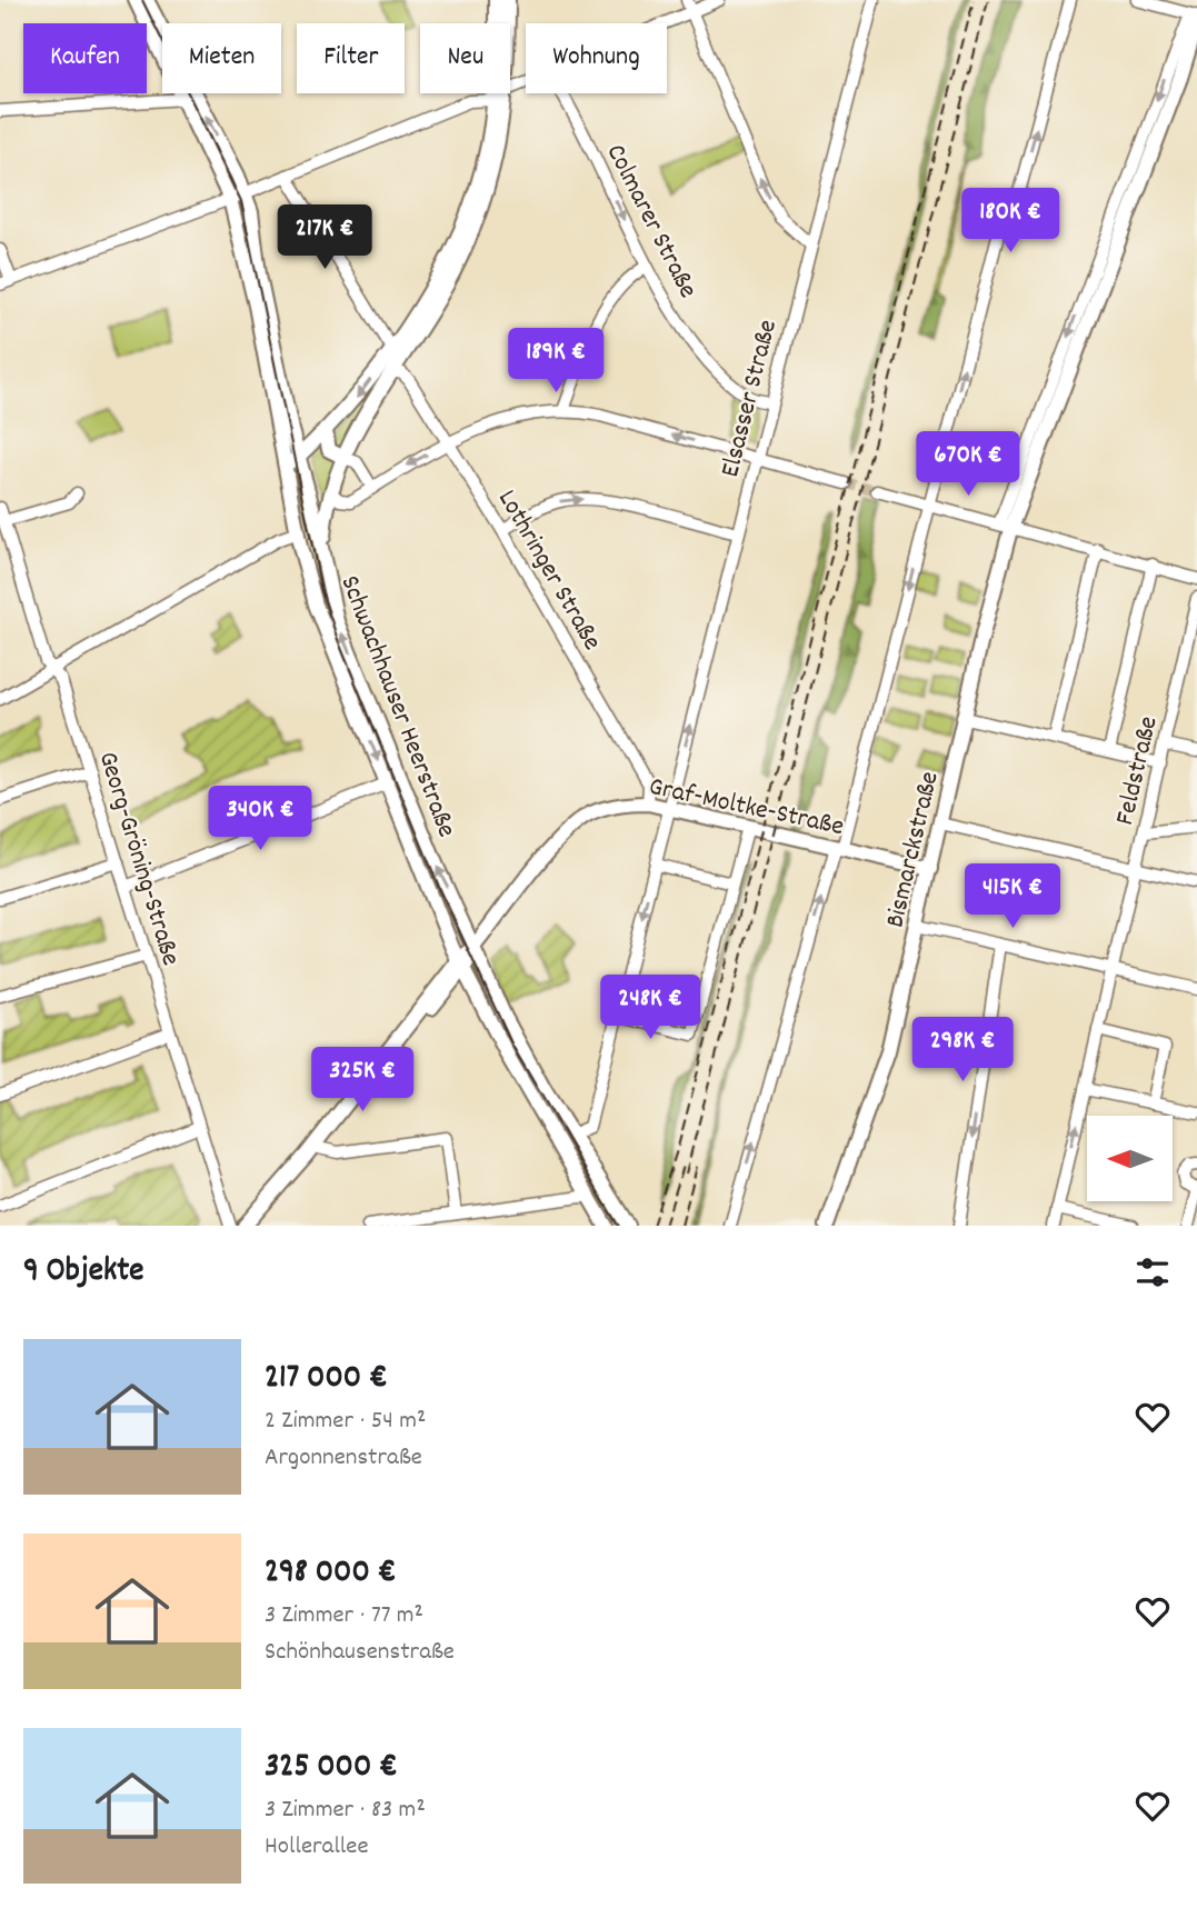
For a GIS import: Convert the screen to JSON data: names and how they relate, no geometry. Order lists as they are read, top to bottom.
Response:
{
  "streets": {
    "main road": ["Schwachhauser Heerstraße", "Graf-Moltke-Straße", "Bismarckstraße"],
    "street": [
      "Colmarer Straße",
      "Elsasser Straße",
      "Lothringer Straße",
      "Feldstraße",
      "Georg-Gröning-Straße"
    ]
  },
  "crossings": [
    ["Colmarer Straße", "Elsasser Straße"],
    ["Elsasser Straße", "Schwachhauser Heerstraße"],
    ["Elsasser Straße", "Graf-Moltke-Straße"],
    ["Lothringer Straße", "Graf-Moltke-Straße"],
    ["Schwachhauser Heerstraße", "Graf-Moltke-Straße"],
    ["Graf-Moltke-Straße", "Bismarckstraße"]
  ],
  "one_way": ["Colmarer Straße"],
  "north": "left",
  "page": {
    "chip": [
      "Kaufen",
      "Mieten",
      "Filter",
      "Neu",
      "Wohnung"
    ],
    "price": [
      "180K €",
      "217K €",
      "189K €",
      "670K €",
      "340K €",
      "415K €",
      "248K €",
      "298K €",
      "325K €"
    ],
    "heading": "9 Objekte",
    "list": [
      {
        "name": "217 000 €",
        "note": "2 Zimmer · 54 m² · Argonnenstraße"
      },
      {
        "name": "298 000 €",
        "note": "3 Zimmer · 77 m² · Schönhausenstraße"
      },
      {
        "name": "325 000 €",
        "note": "3 Zimmer · 83 m² · Hollerallee"
      }
    ]
  }
}
